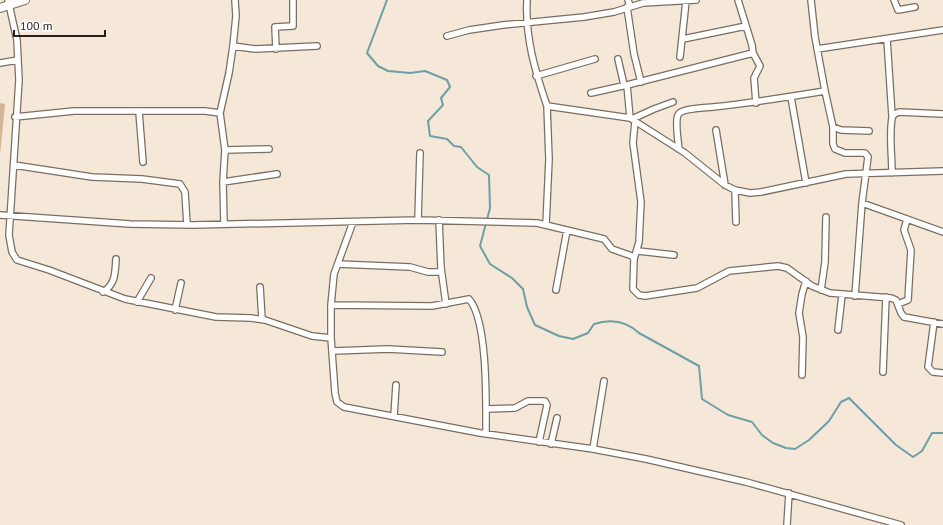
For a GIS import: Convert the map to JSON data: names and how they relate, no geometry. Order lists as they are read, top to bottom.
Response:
{
  "scale_bar": "100 m"
}
